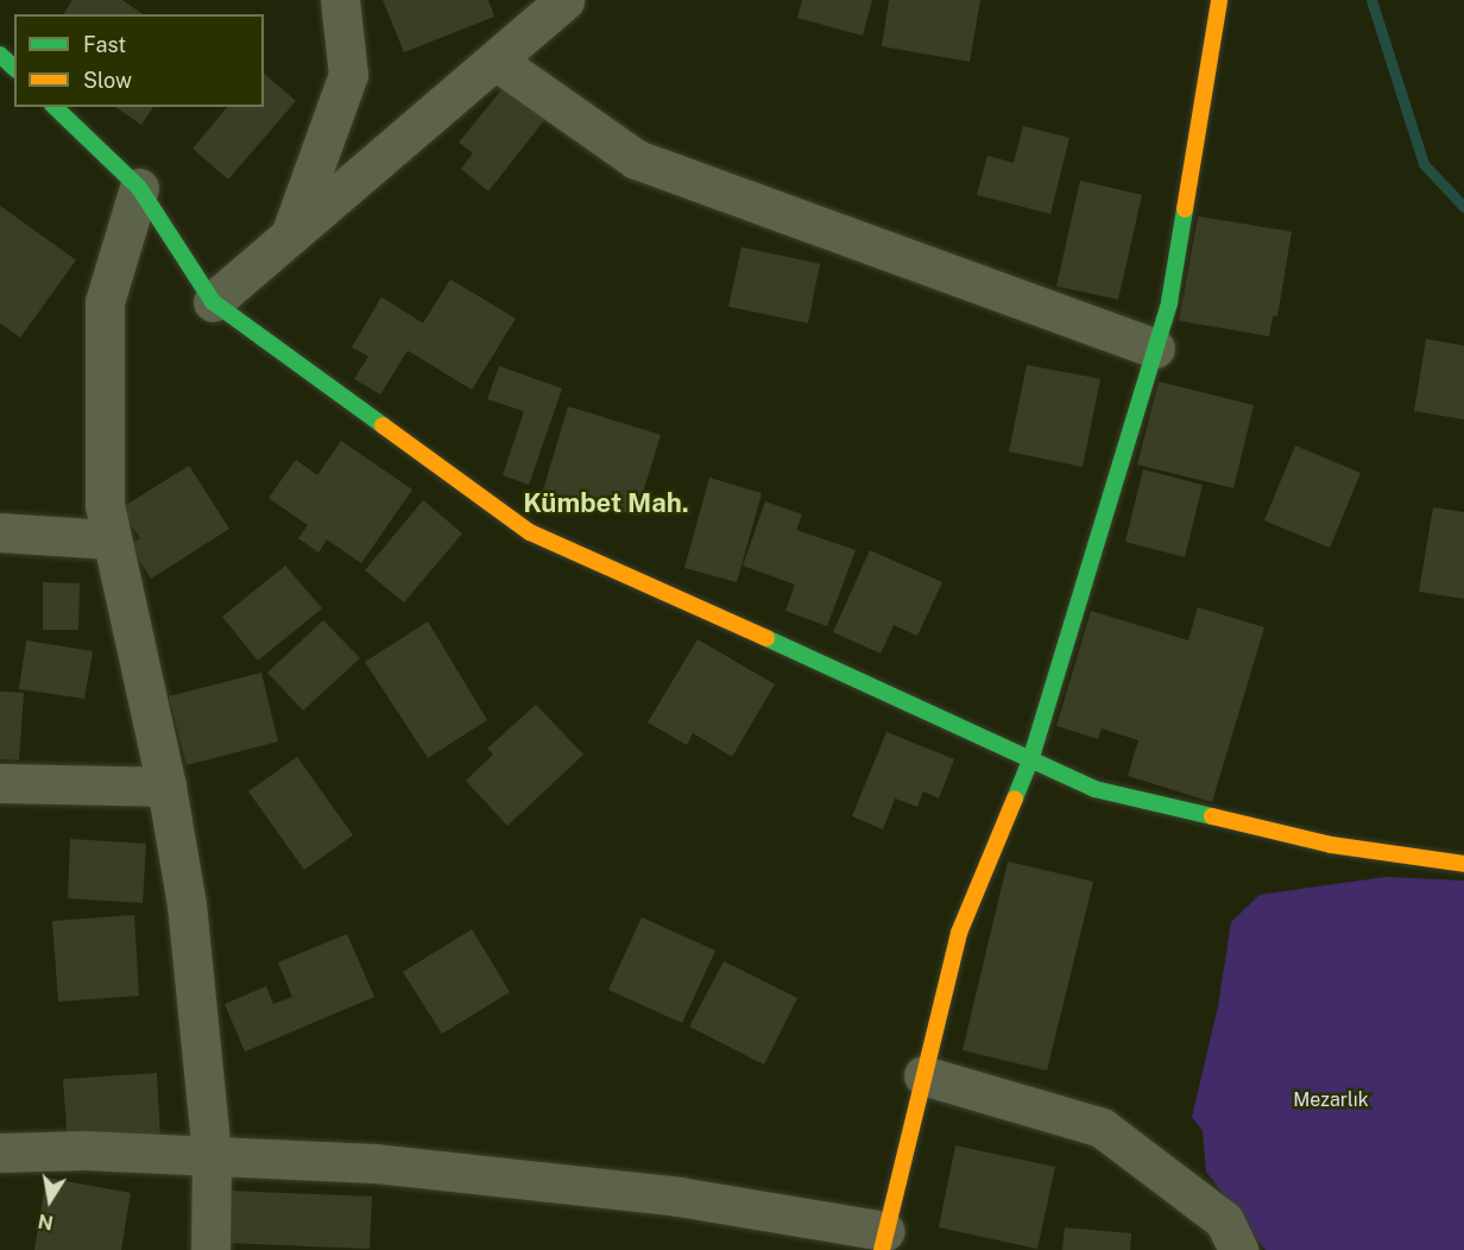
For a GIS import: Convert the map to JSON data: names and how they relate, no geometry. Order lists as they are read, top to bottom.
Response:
{
  "districts": ["Kümbet Mah."],
  "parks": ["Mezarlık"],
  "legend": ["Fast", "Slow"],
  "north": "bottom"
}
